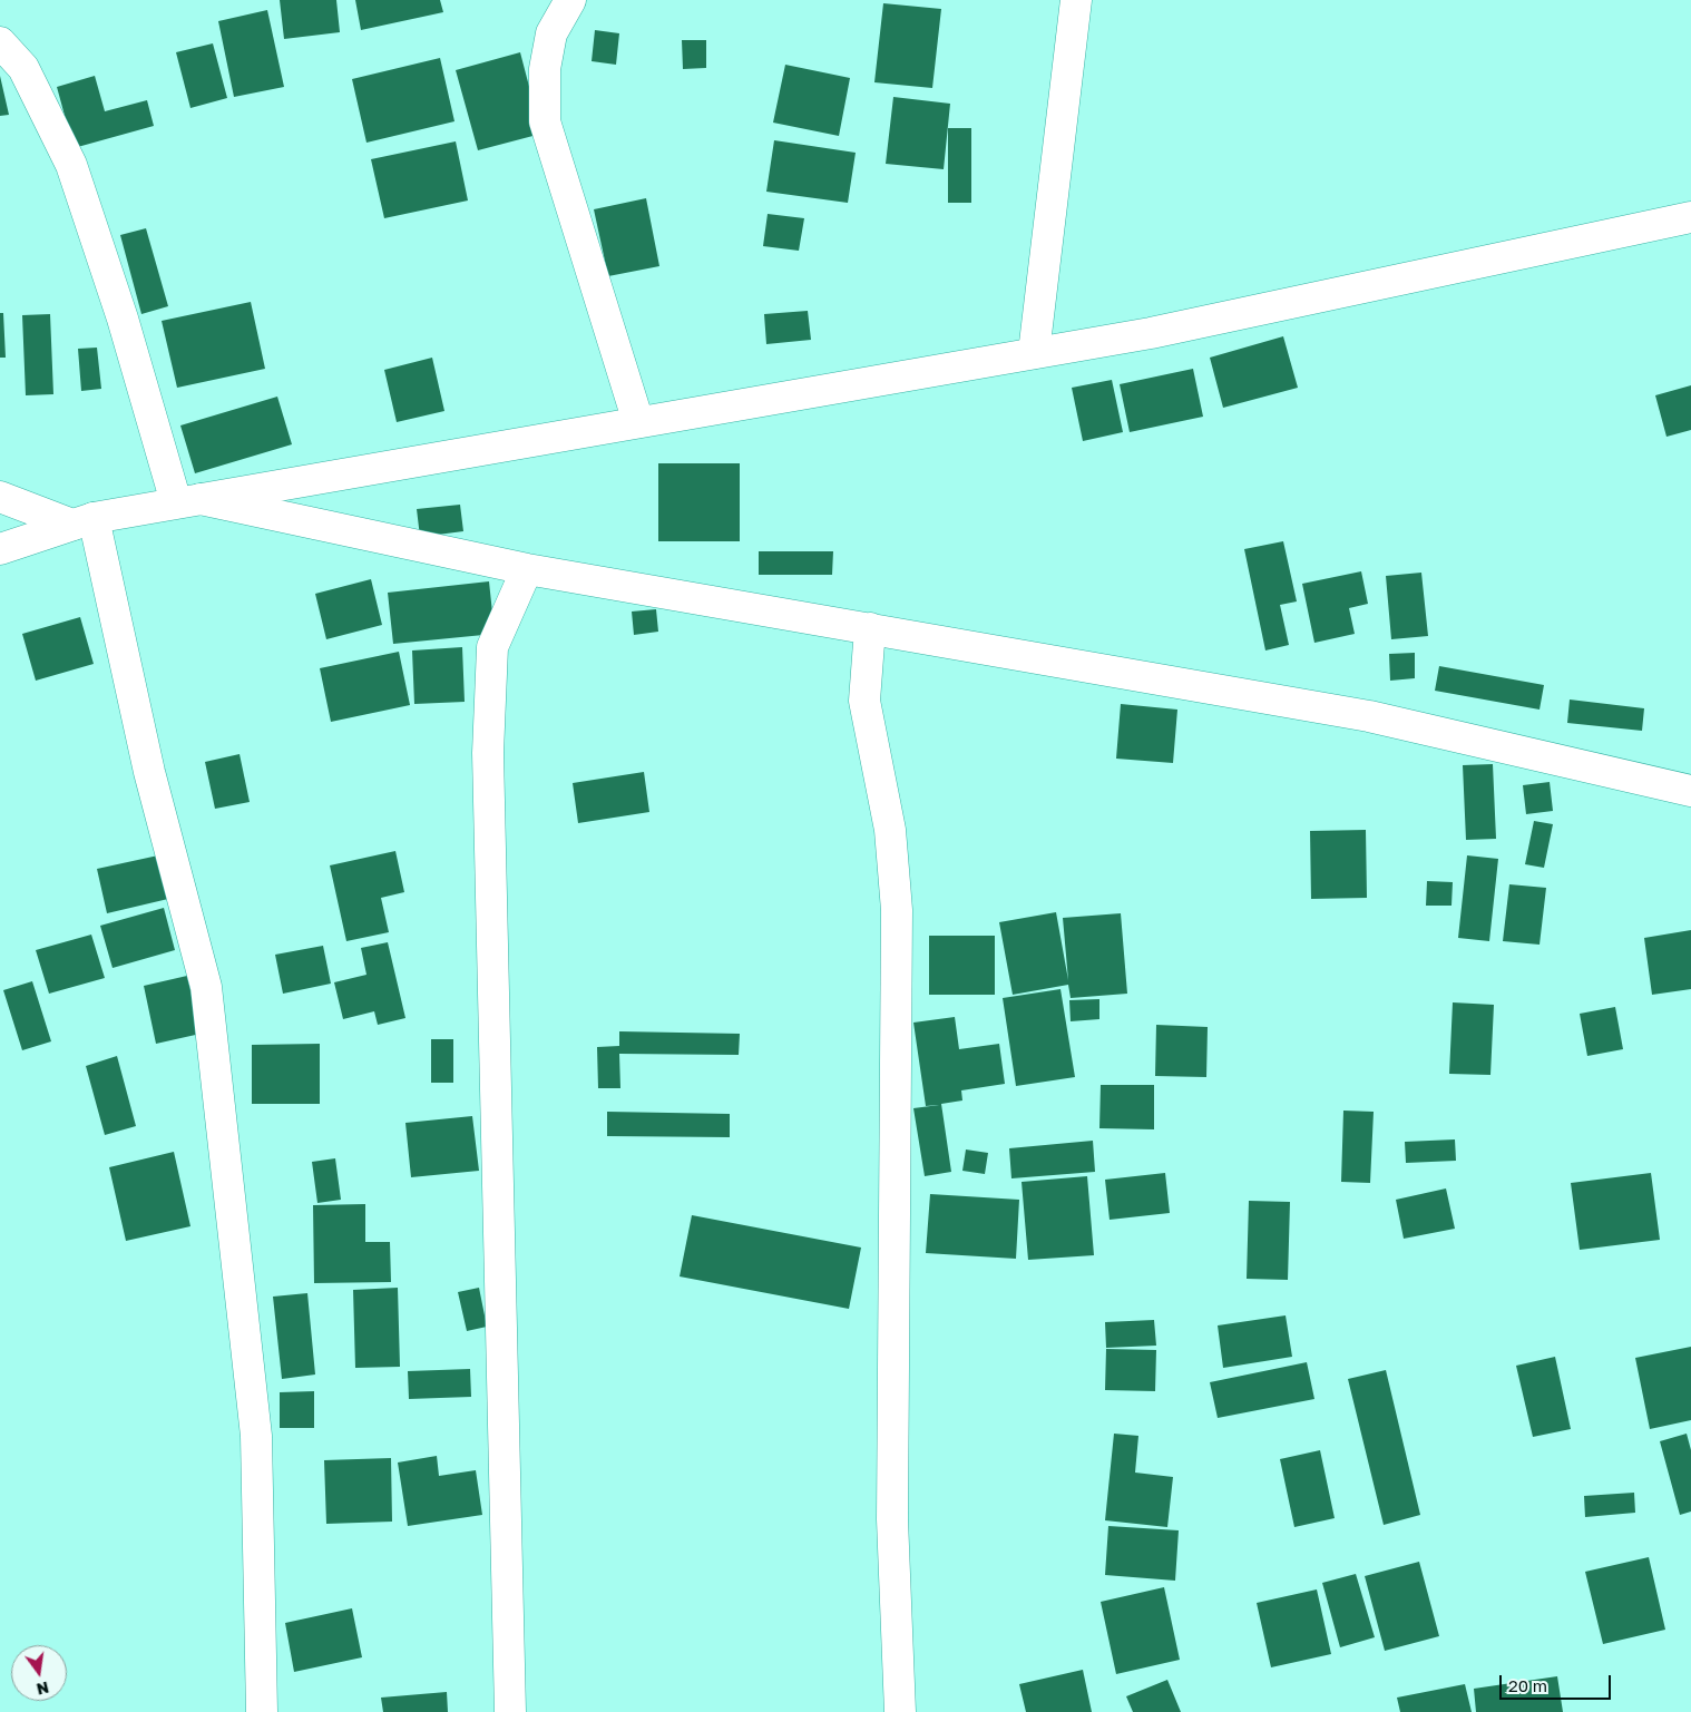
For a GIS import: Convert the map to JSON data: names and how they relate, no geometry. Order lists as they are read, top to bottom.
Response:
{
  "scale_bar": "20 m",
  "north": "bottom"
}
